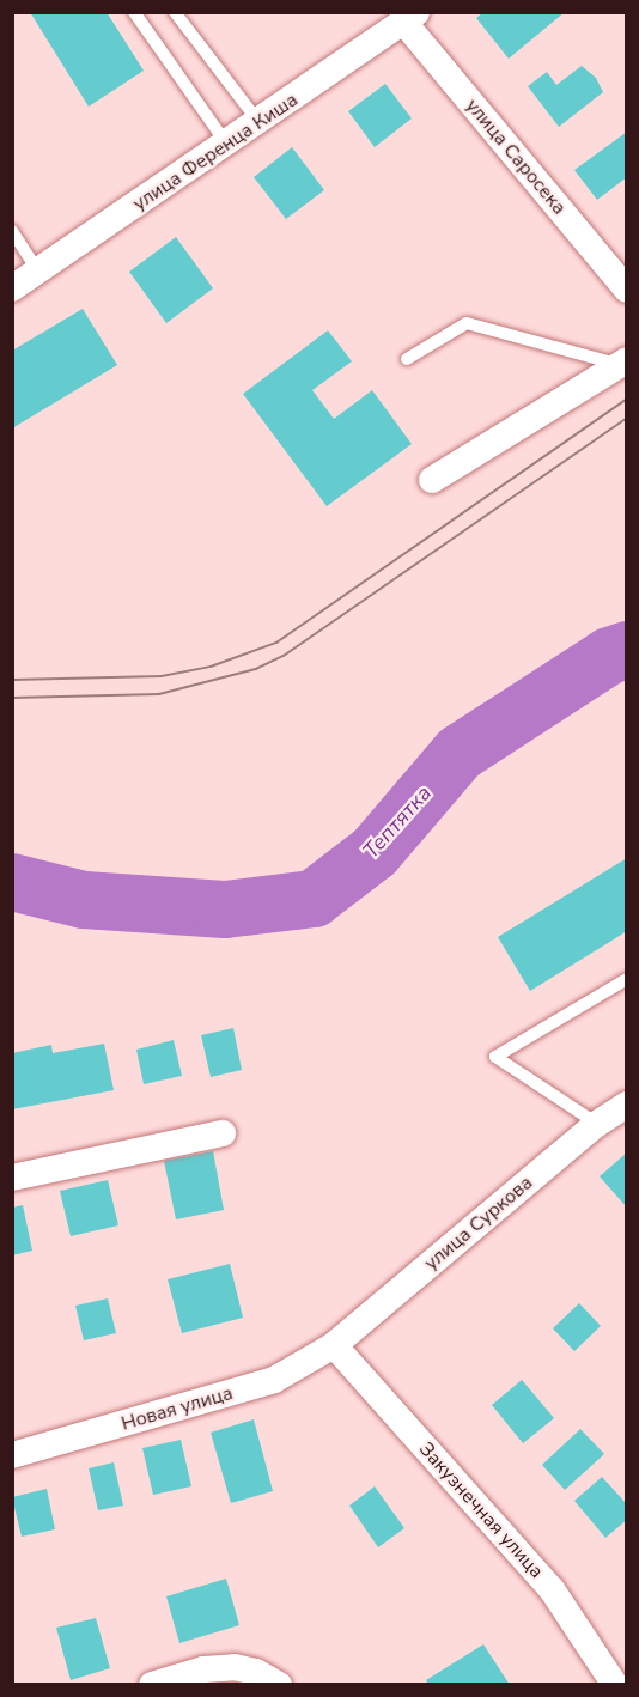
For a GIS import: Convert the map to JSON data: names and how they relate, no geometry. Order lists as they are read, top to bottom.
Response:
{
  "streets": {
    "street": [
      "улица Ференца Киша",
      "улица Саросека",
      "улица Суркова",
      "Новая улица",
      "Закузнечная улица"
    ]
  },
  "crossings": [
    ["улица Ференца Киша", "улица Саросека"],
    ["улица Суркова", "Новая улица"],
    ["улица Суркова", "Закузнечная улица"],
    ["Новая улица", "Закузнечная улица"]
  ],
  "water": ["Тептятка"]
}
